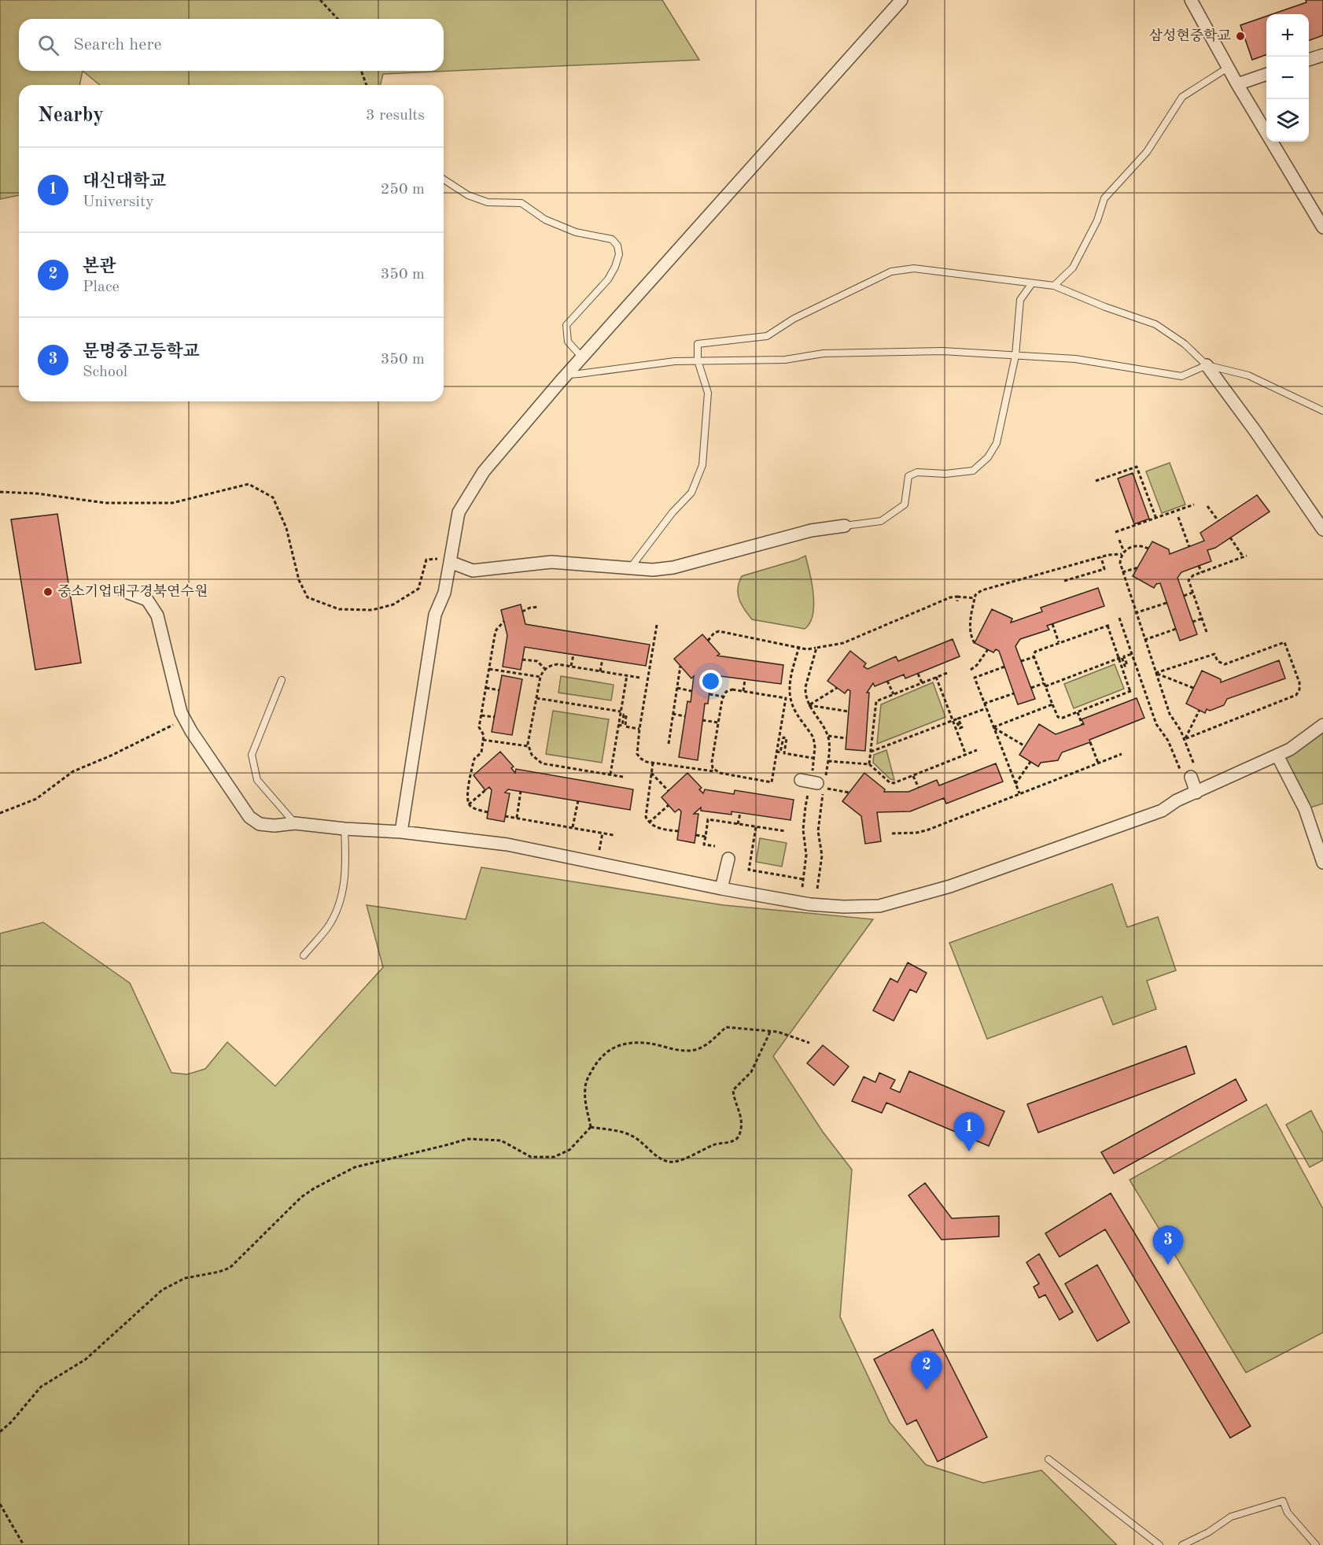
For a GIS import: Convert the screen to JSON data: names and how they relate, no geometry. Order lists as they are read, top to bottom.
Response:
{
  "places": ["삼성현중학교", "중소기업대구경북연수원"],
  "page": {
    "map_buttons": ["+", "−"],
    "search": "Search here",
    "heading": ["Nearby", "3 results"],
    "list": [
      {
        "mark": "1",
        "name": "대신대학교",
        "note": "University",
        "value": "250 m"
      },
      {
        "mark": "2",
        "name": "본관",
        "note": "Place",
        "value": "350 m"
      },
      {
        "mark": "3",
        "name": "문명중고등학교",
        "note": "School",
        "value": "350 m"
      }
    ],
    "pins": ["1", "3", "2"]
  }
}
